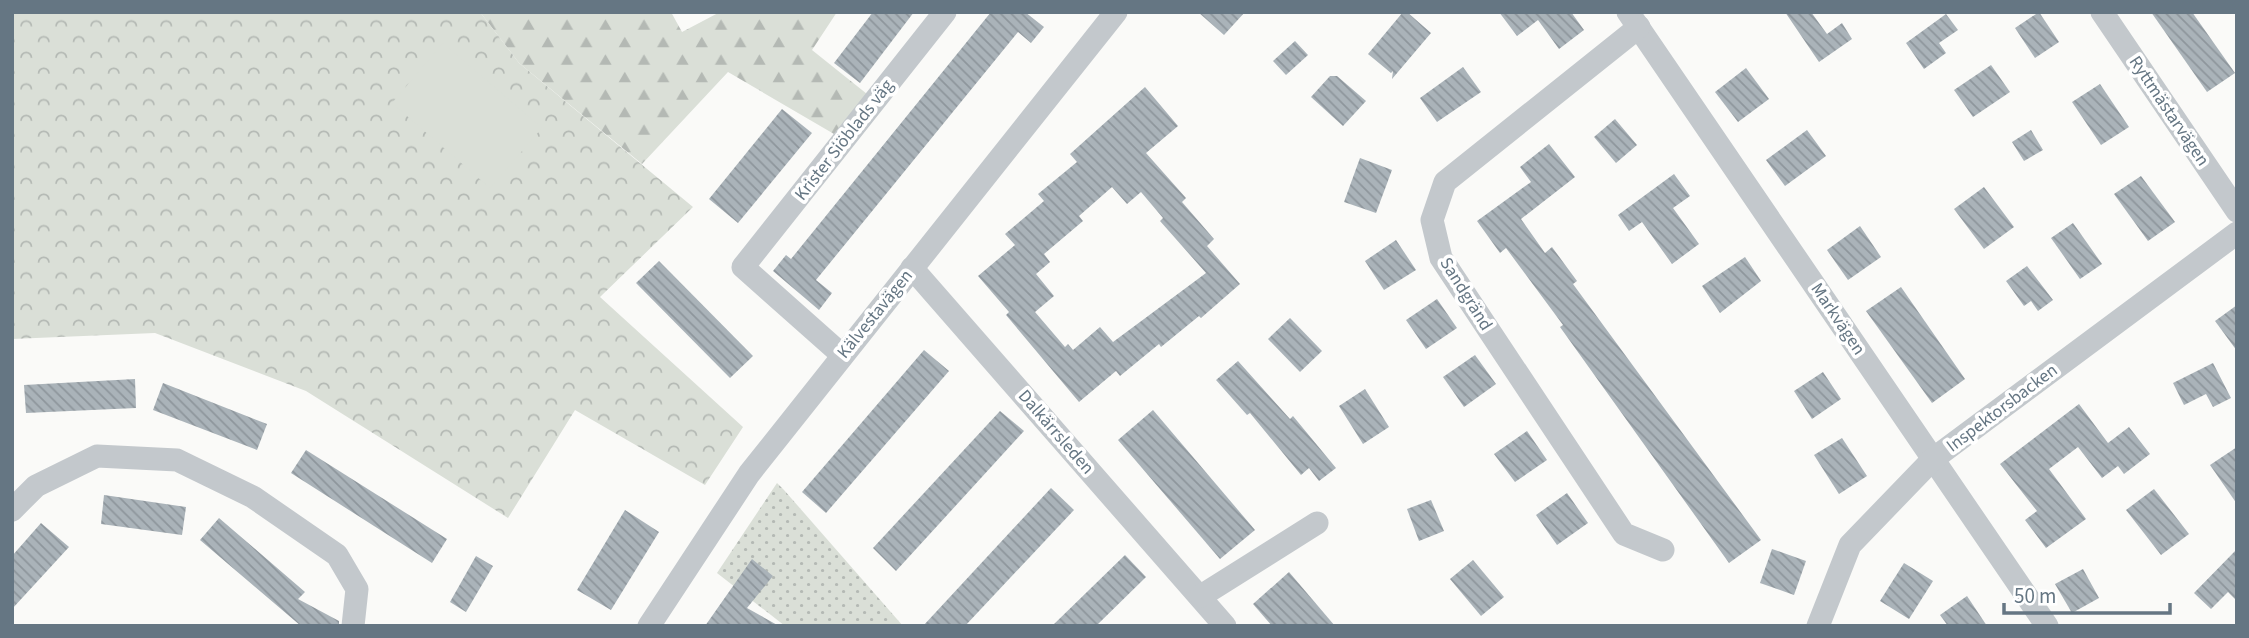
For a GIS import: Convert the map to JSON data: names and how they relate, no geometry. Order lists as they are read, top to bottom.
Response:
{
  "streets": {
    "street": [
      "Ryttmästarvägen",
      "Krister Siöblads väg",
      "Sandgränd",
      "Kälvestavägen",
      "Markvägen",
      "Inspektorsbacken",
      "Dalkärrsleden"
    ]
  },
  "crossings": [
    ["Krister Siöblads väg", "Kälvestavägen"],
    ["Sandgränd", "Markvägen"],
    ["Kälvestavägen", "Dalkärrsleden"],
    ["Markvägen", "Inspektorsbacken"]
  ],
  "scale_bar": "50 m"
}
